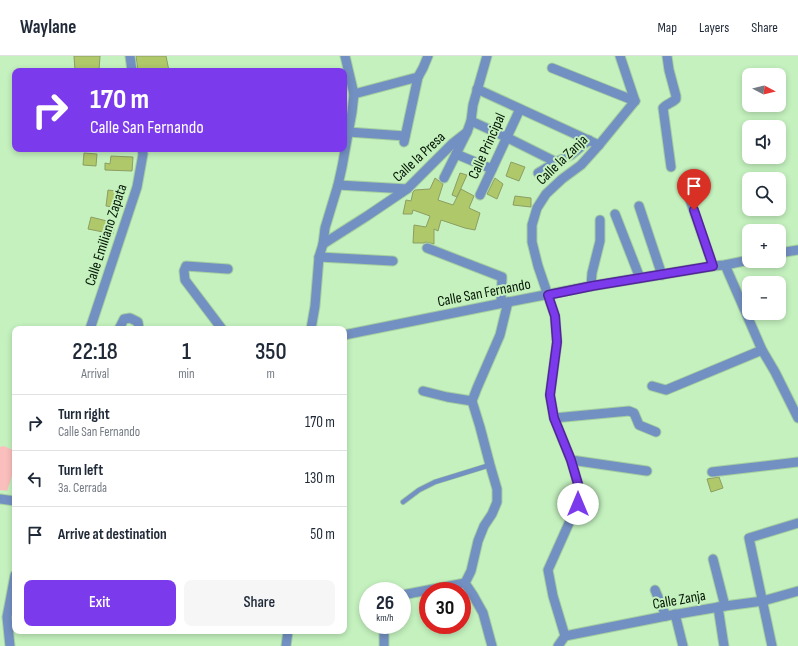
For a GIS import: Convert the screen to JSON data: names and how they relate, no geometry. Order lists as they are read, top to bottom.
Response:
{
  "streets": {
    "street": [
      "Calle Principal",
      "Calle la Presa",
      "Calle la Zanja",
      "Calle Emiliano Zapata",
      "Calle San Fernando",
      "Calle Zanja"
    ]
  },
  "crossings": [
    ["Calle la Zanja", "Calle San Fernando"],
    ["Calle la Zanja", "Calle Zanja"]
  ],
  "north": "right",
  "page": {
    "header": "Waylane",
    "nav": ["Map", "Layers", "Share"],
    "map_buttons": ["+", "−"],
    "turn": ["170 m", "Calle San Fernando"],
    "eta": [
      "22:18",
      "Arrival",
      "1",
      "min",
      "350",
      "m"
    ],
    "list": [
      {
        "name": "Turn right",
        "note": "Calle San Fernando",
        "value": "170 m"
      },
      {
        "name": "Turn left",
        "note": "3a. Cerrada",
        "value": "130 m"
      },
      {
        "name": "Arrive at destination",
        "value": "50 m"
      }
    ],
    "buttons": ["Exit", "Share"],
    "speed": "26 km/h",
    "limit": "30"
  }
}
